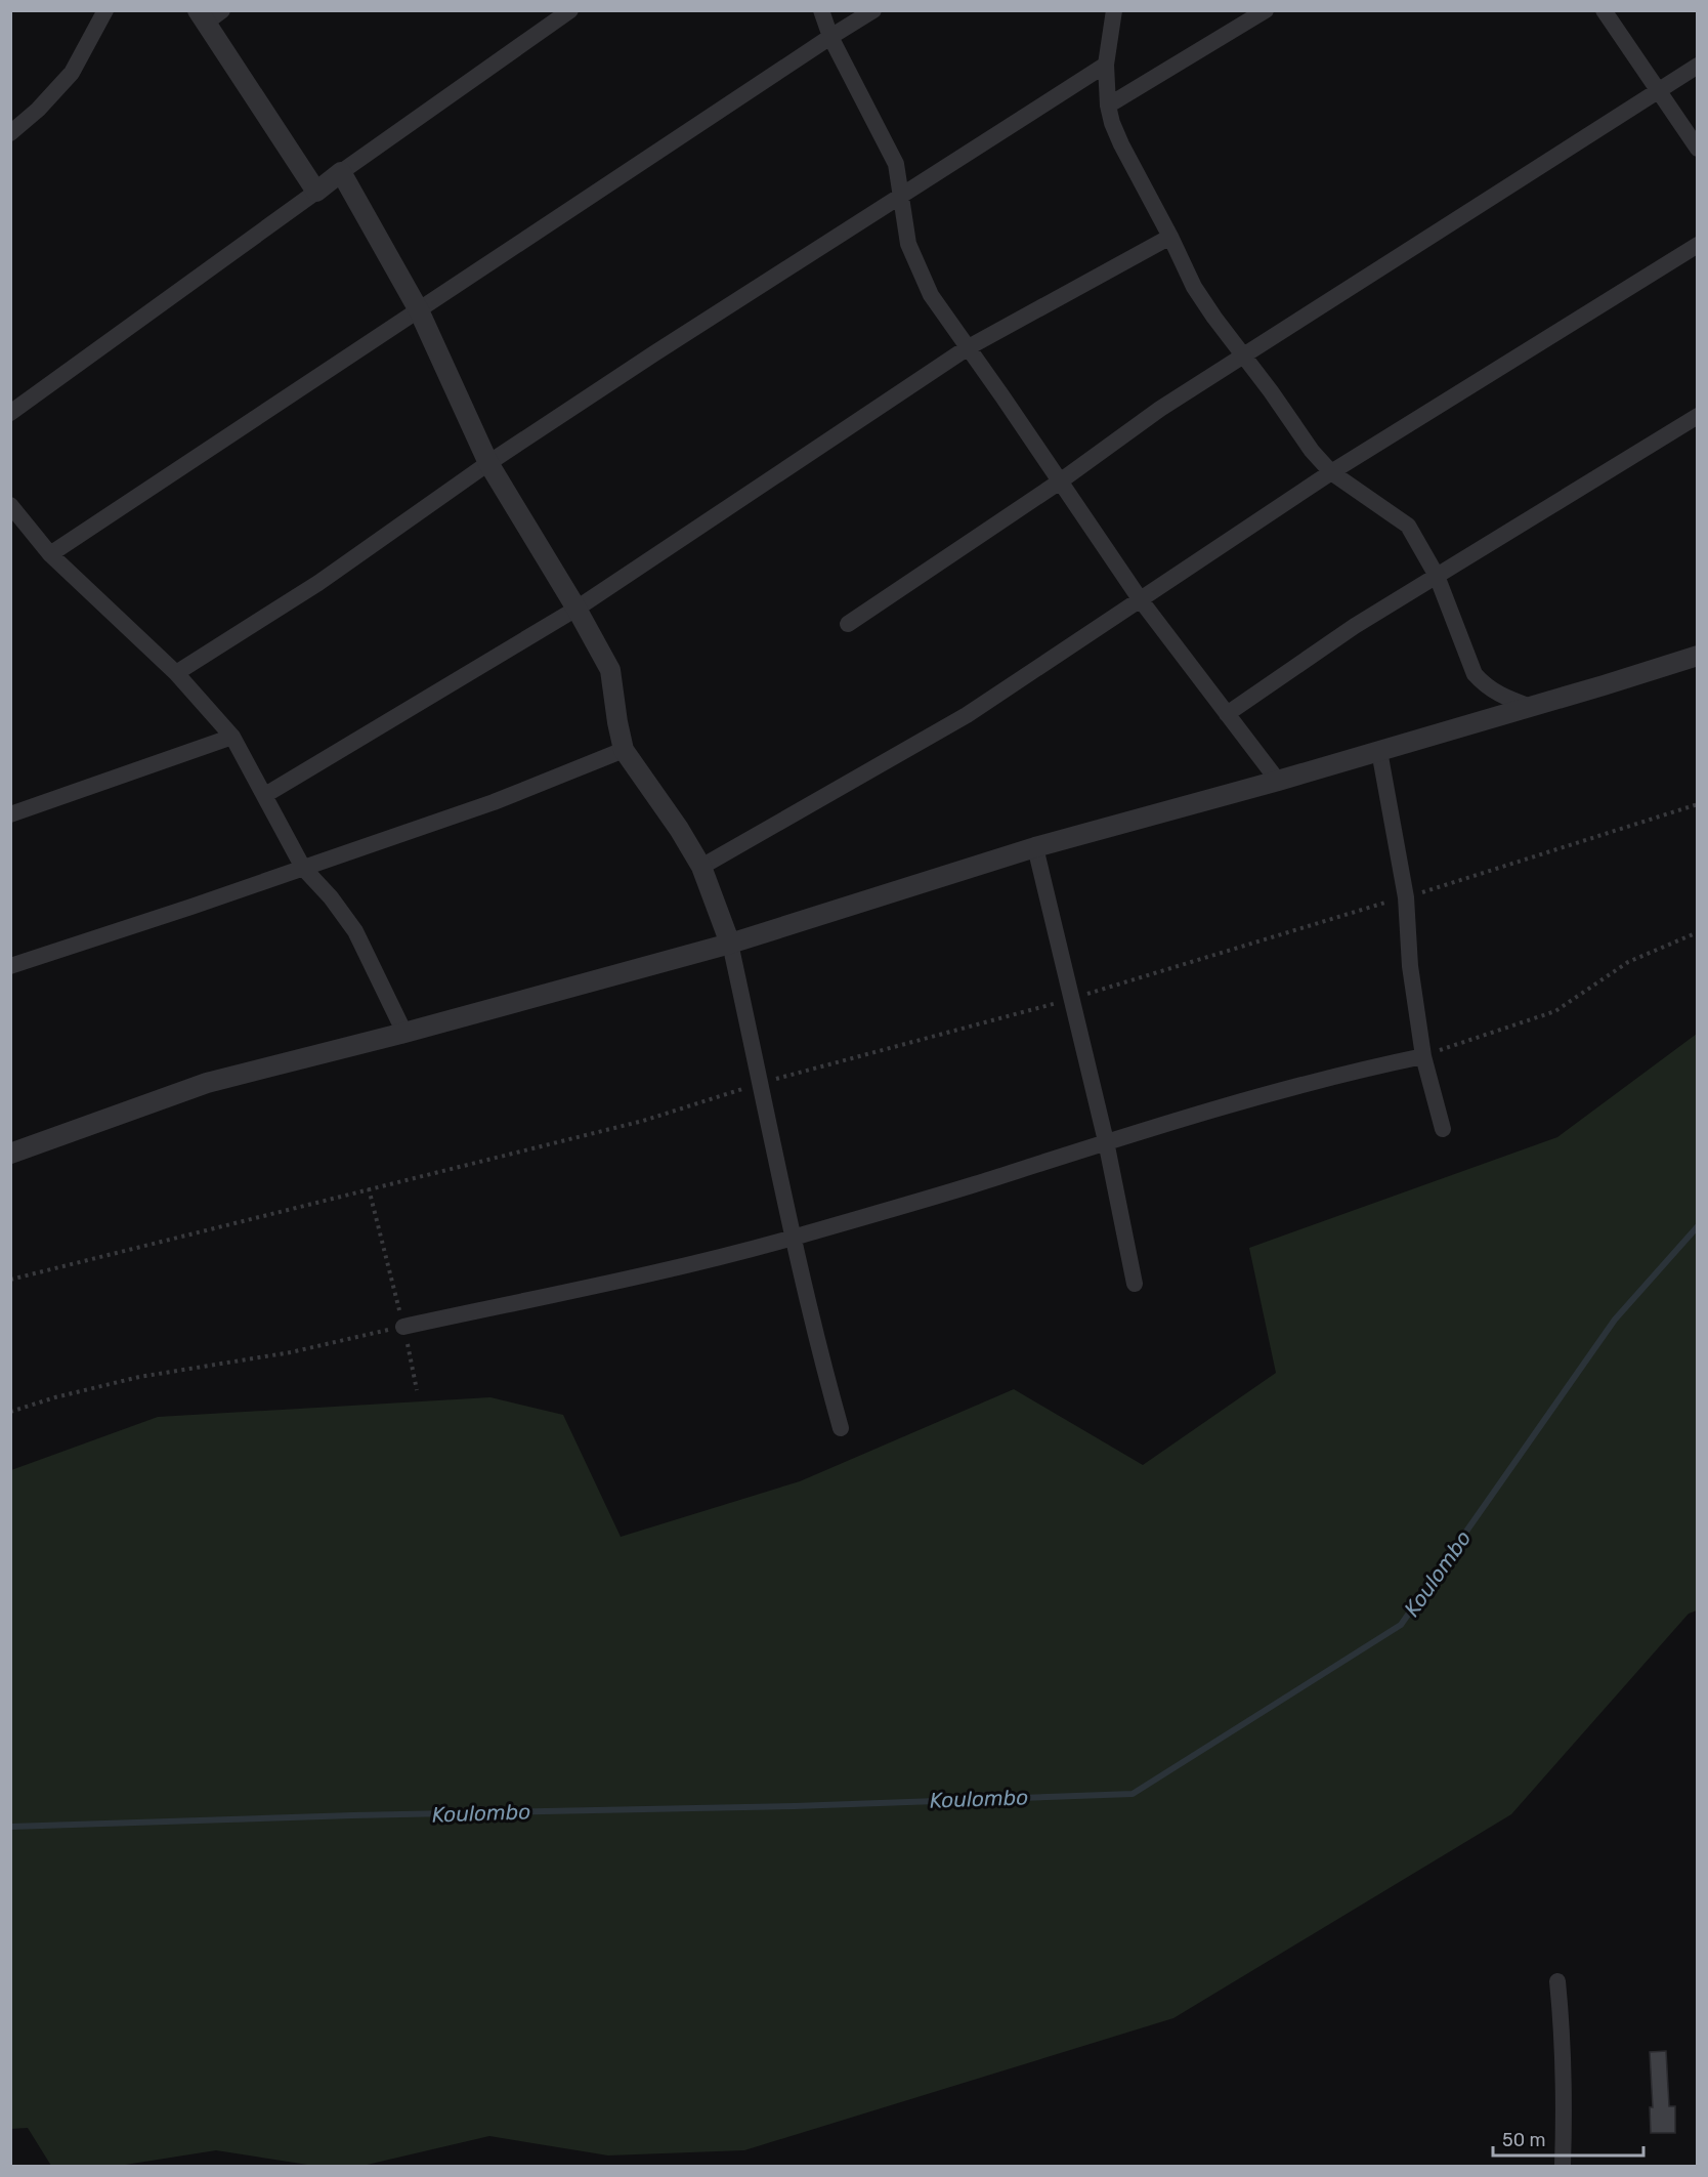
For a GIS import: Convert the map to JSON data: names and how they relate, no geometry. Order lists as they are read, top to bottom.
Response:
{
  "water": ["Koulombo"],
  "scale_bar": "50 m"
}
